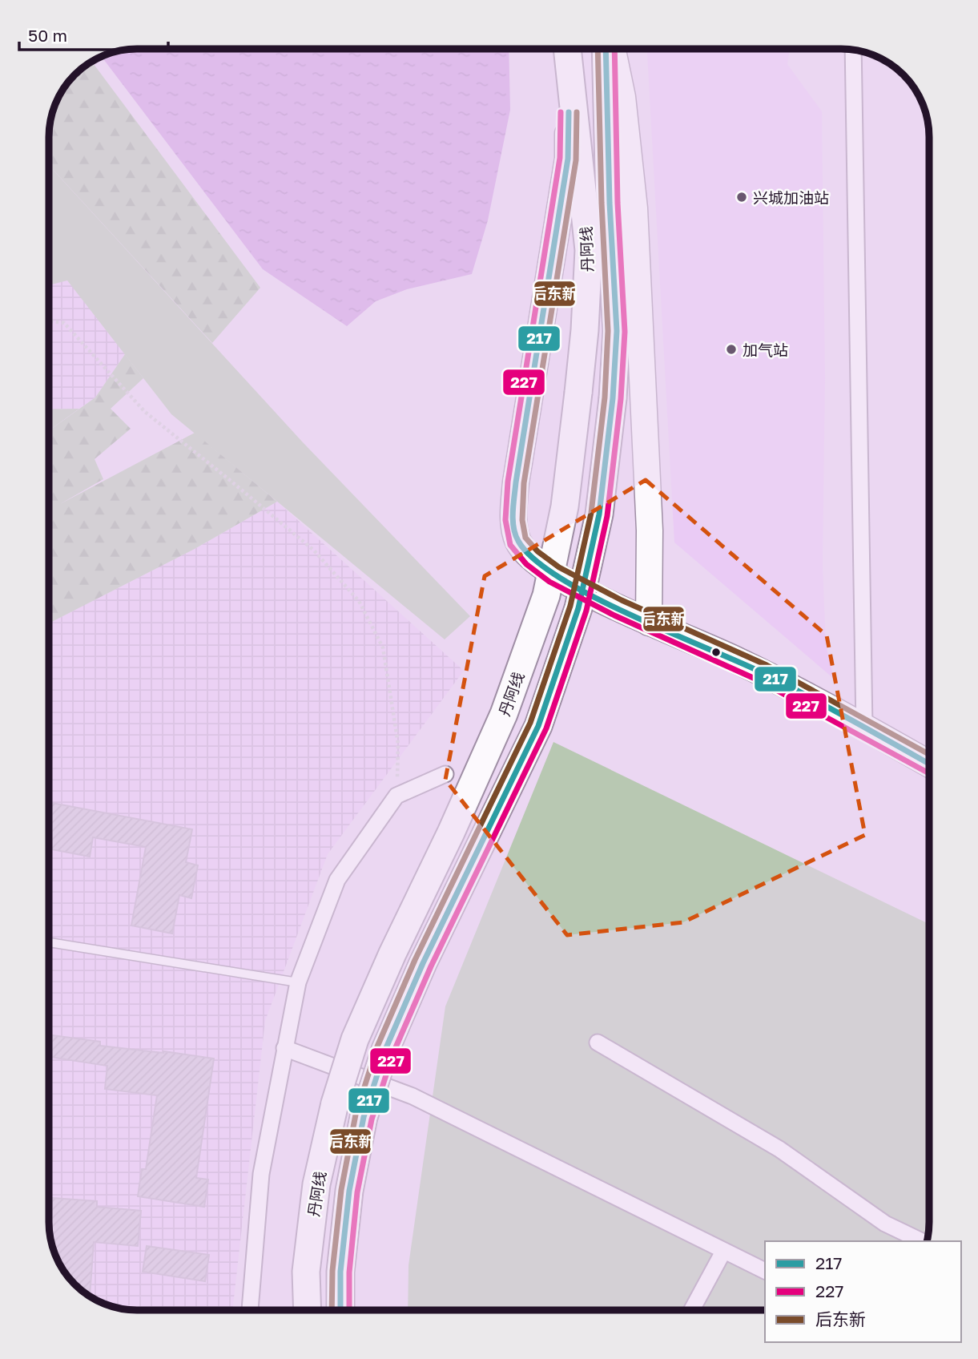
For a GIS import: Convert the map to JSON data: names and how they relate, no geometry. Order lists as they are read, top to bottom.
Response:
{
  "streets": {
    "highway": ["丹阿线"]
  },
  "places": ["兴城加油站", "加气站"],
  "lines": ["transit line 217", "transit line 227", "transit line 后东新"],
  "legend": ["217", "227", "后东新"],
  "scale_bar": "50 m"
}
